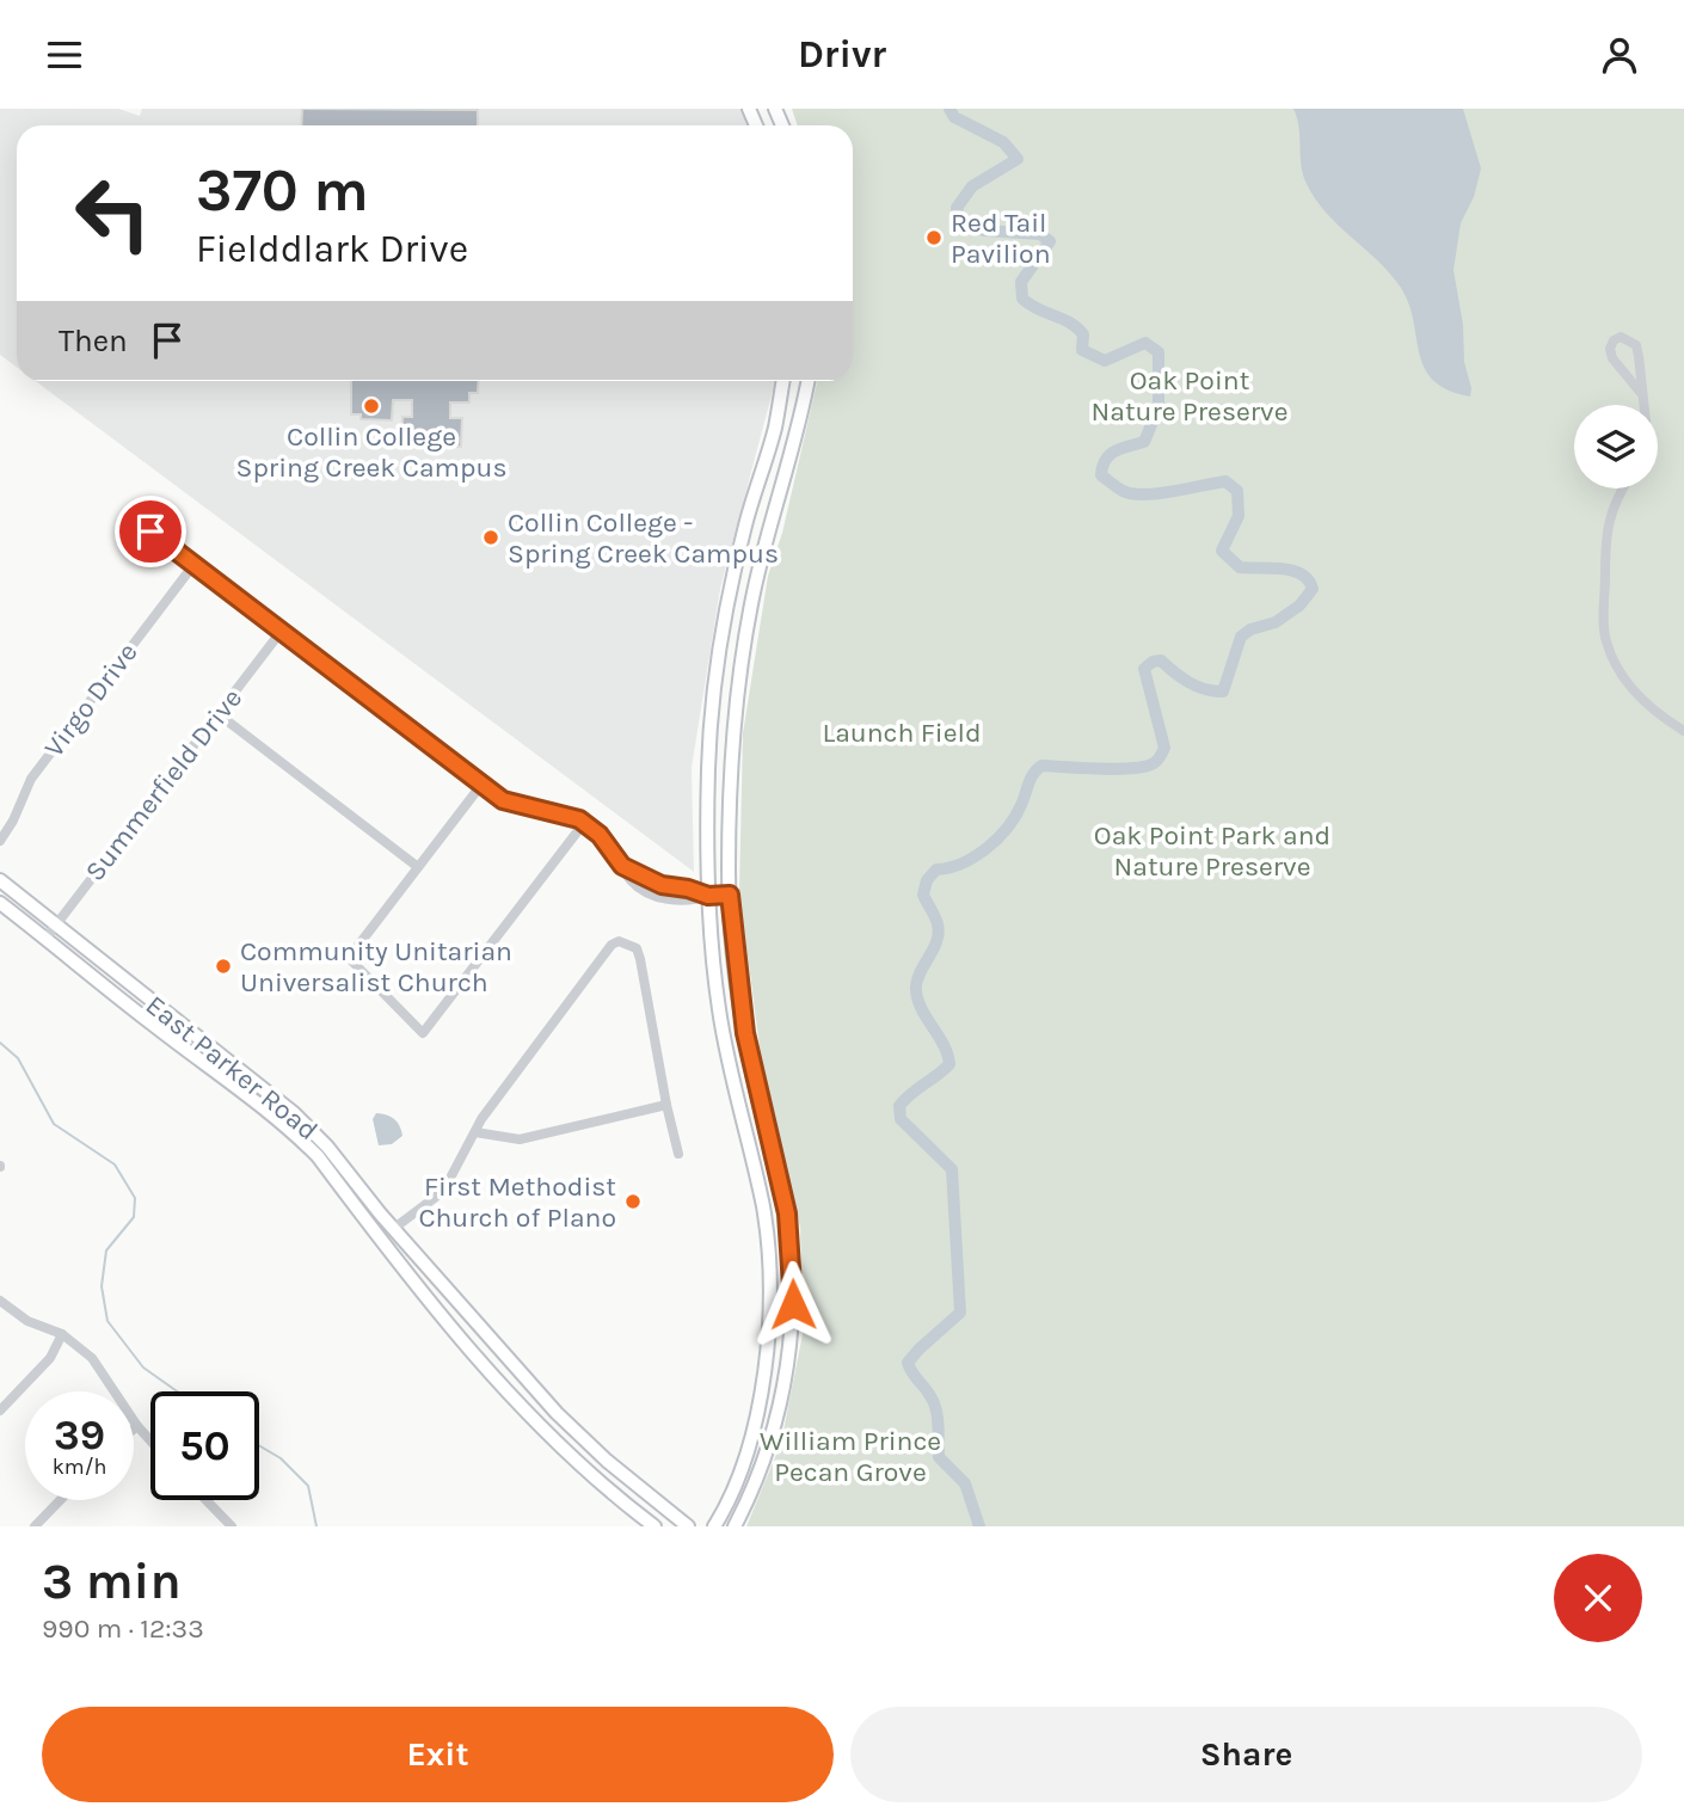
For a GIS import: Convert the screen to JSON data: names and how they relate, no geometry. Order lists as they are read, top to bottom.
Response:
{
  "streets": {
    "main road": ["East Parker Road"],
    "street": ["Virgo Drive", "Summerfield Drive"]
  },
  "crossings": [
    ["Summerfield Drive", "East Parker Road"]
  ],
  "parks": [
    "Oak Point Nature Preserve",
    "Launch Field",
    "Oak Point Park and Nature Preserve",
    "William Prince Pecan Grove"
  ],
  "places": [
    "Red Tail Pavilion",
    "Collin College Spring Creek Campus",
    "Collin College - Spring Creek Campus",
    "Community Unitarian Universalist Church",
    "First Methodist Church of Plano"
  ],
  "page": {
    "header": "Drivr",
    "turn": ["370 m", "Fielddlark Drive"],
    "then": "Then",
    "speed": "39 km/h",
    "limit": "50",
    "heading": ["3 min", "990 m · 12:33"],
    "buttons": ["Exit", "Share"]
  }
}
